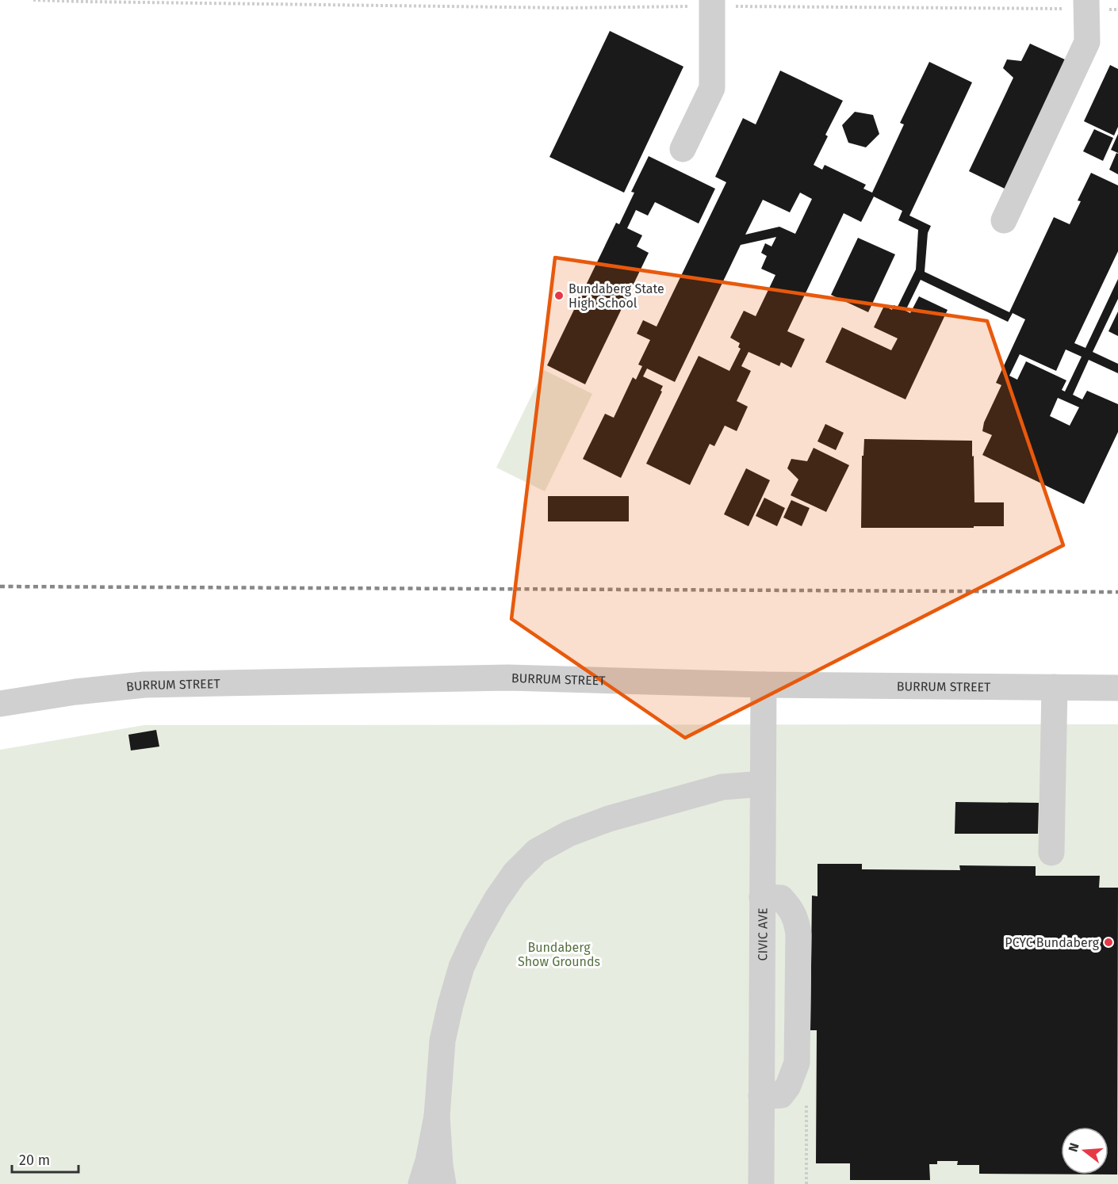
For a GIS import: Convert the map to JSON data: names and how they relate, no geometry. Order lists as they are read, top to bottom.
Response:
{
  "streets": {
    "street": ["BURRUM STREET", "CIVIC AVE"]
  },
  "crossings": [
    ["BURRUM STREET", "CIVIC AVE"]
  ],
  "parks": ["Bundaberg Show Grounds"],
  "places": ["Bundaberg State High School", "PCYC Bundaberg"],
  "scale_bar": "20 m",
  "north": "left"
}
